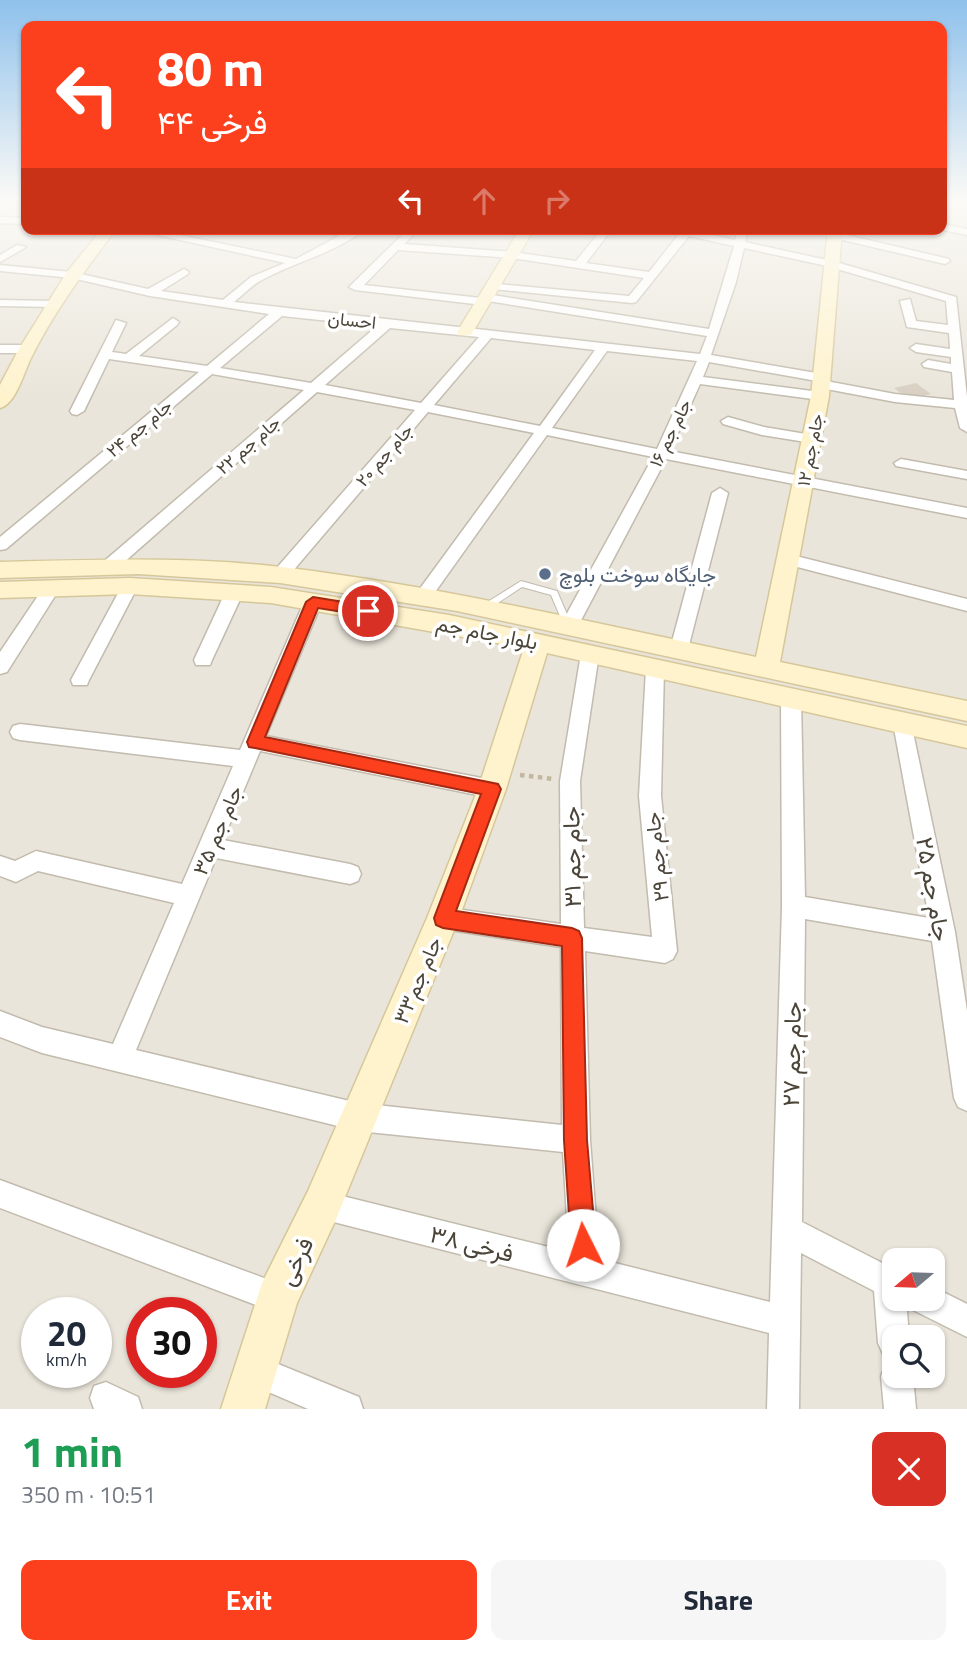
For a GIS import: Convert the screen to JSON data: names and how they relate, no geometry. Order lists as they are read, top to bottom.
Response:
{
  "streets": {
    "street": [
      "احسان",
      "جام جم ۲۴",
      "جام جم ۱۶",
      "جام جم ۲۲",
      "جام جم ۱۲",
      "جام جم ۲۰",
      "بلوار جام جم",
      "جام جم ۳۵",
      "جام جم ۳۱",
      "جام جم ۲۹",
      "جام جم ۲۵",
      "جام جم۳۳",
      "جام جم ۲۷",
      "فرخی ۳۸",
      "فرخی"
    ]
  },
  "crossings": [
    ["احسان", "جام جم ۲۴"],
    ["احسان", "جام جم ۱۶"],
    ["احسان", "جام جم ۲۲"],
    ["احسان", "جام جم ۱۲"],
    ["احسان", "جام جم ۲۰"],
    ["جام جم ۱۶", "بلوار جام جم"],
    ["جام جم ۲۲", "بلوار جام جم"],
    ["جام جم ۱۲", "بلوار جام جم"],
    ["جام جم ۲۰", "بلوار جام جم"],
    ["بلوار جام جم", "جام جم ۳۵"],
    ["بلوار جام جم", "جام جم ۳۱"],
    ["بلوار جام جم", "جام جم ۲۹"],
    ["بلوار جام جم", "جام جم ۲۵"],
    ["بلوار جام جم", "جام جم۳۳"],
    ["بلوار جام جم", "جام جم ۲۷"],
    ["جام جم ۳۱", "جام جم ۲۹"],
    ["جام جم ۳۱", "فرخی ۳۸"],
    ["جام جم۳۳", "فرخی"],
    ["جام جم ۲۷", "فرخی ۳۸"],
    ["فرخی ۳۸", "فرخی"]
  ],
  "places": ["جایگاه سوخت بلوچ"],
  "north": "left",
  "page": {
    "turn": ["80 m", "فرخی ۴۴"],
    "speed": "20 km/h",
    "limit": "30",
    "heading": ["1 min", "350 m · 10:51"],
    "buttons": ["Exit", "Share"]
  }
}
